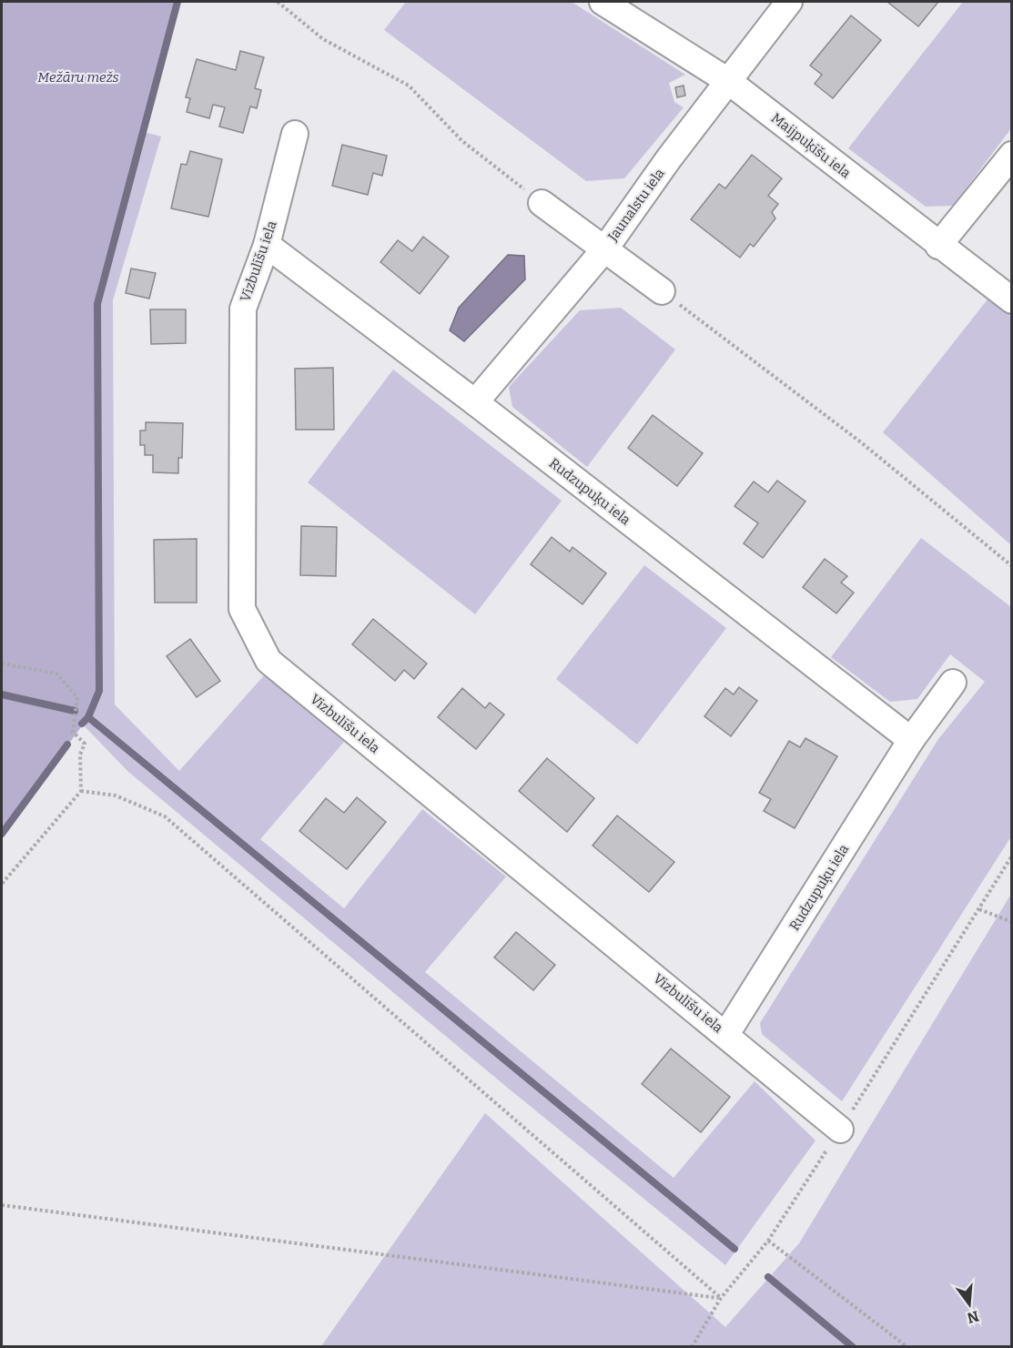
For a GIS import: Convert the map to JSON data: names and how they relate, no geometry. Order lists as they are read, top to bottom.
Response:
{
  "streets": {
    "street": [
      "Maijpuķīšu iela",
      "Jaunalstu iela",
      "Vizbulīšu iela",
      "Rudzupuķu iela"
    ]
  },
  "crossings": [
    ["Maijpuķīšu iela", "Jaunalstu iela"],
    ["Jaunalstu iela", "Rudzupuķu iela"],
    ["Vizbulīšu iela", "Rudzupuķu iela"]
  ],
  "parks": ["Mežāru mežs"],
  "north": "bottom"
}
